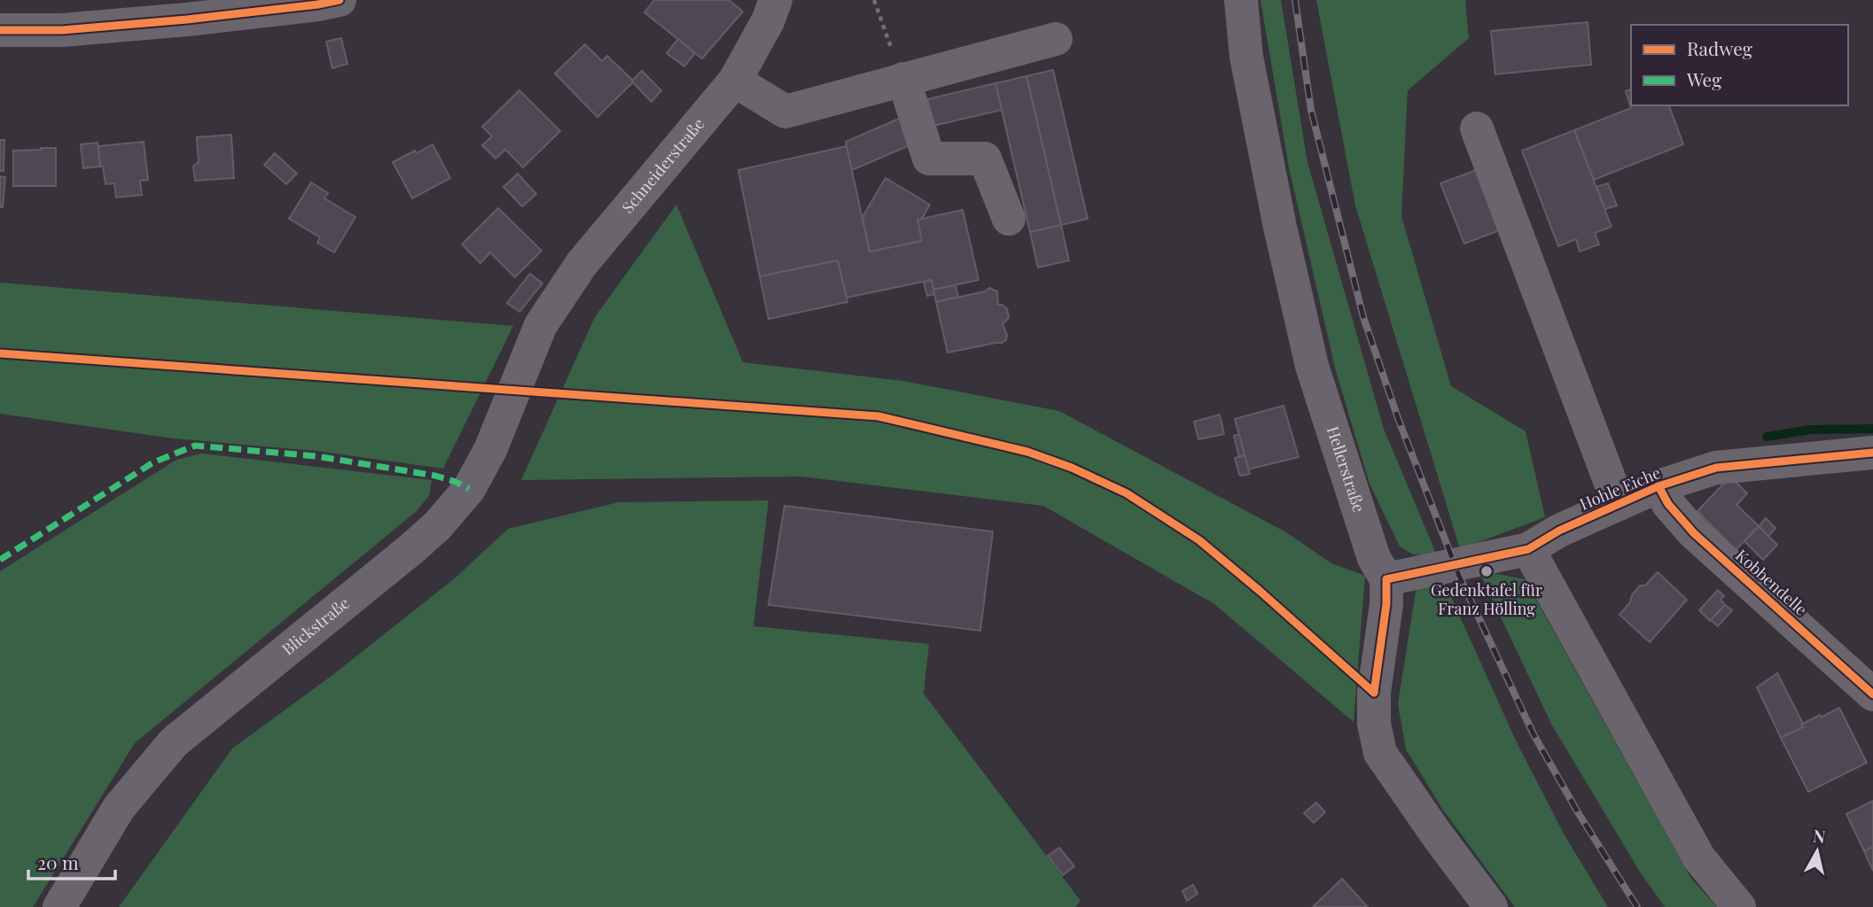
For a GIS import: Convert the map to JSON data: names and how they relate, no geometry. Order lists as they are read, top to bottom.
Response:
{
  "streets": {
    "street": [
      "Schneiderstraße",
      "Hellerstraße",
      "Hohle Eiche",
      "Kobbendelle",
      "Blickstraße"
    ]
  },
  "crossings": [
    ["Schneiderstraße", "Blickstraße"],
    ["Hellerstraße", "Hohle Eiche"],
    ["Hohle Eiche", "Kobbendelle"]
  ],
  "places": ["Gedenktafel für Franz Hölling"],
  "legend": ["Radweg", "Weg"],
  "scale_bar": "20 m",
  "north": "top"
}
